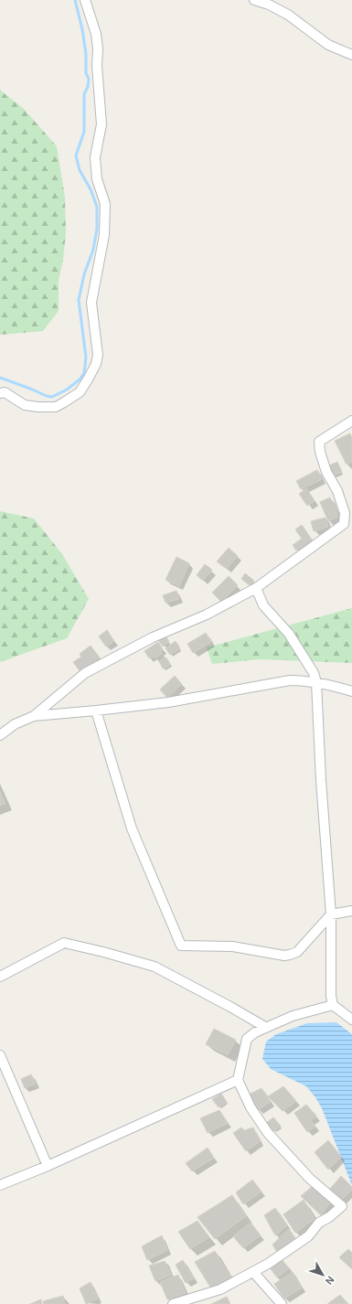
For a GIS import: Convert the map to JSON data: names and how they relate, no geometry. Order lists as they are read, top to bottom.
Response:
{
  "north": "bottom right"
}
